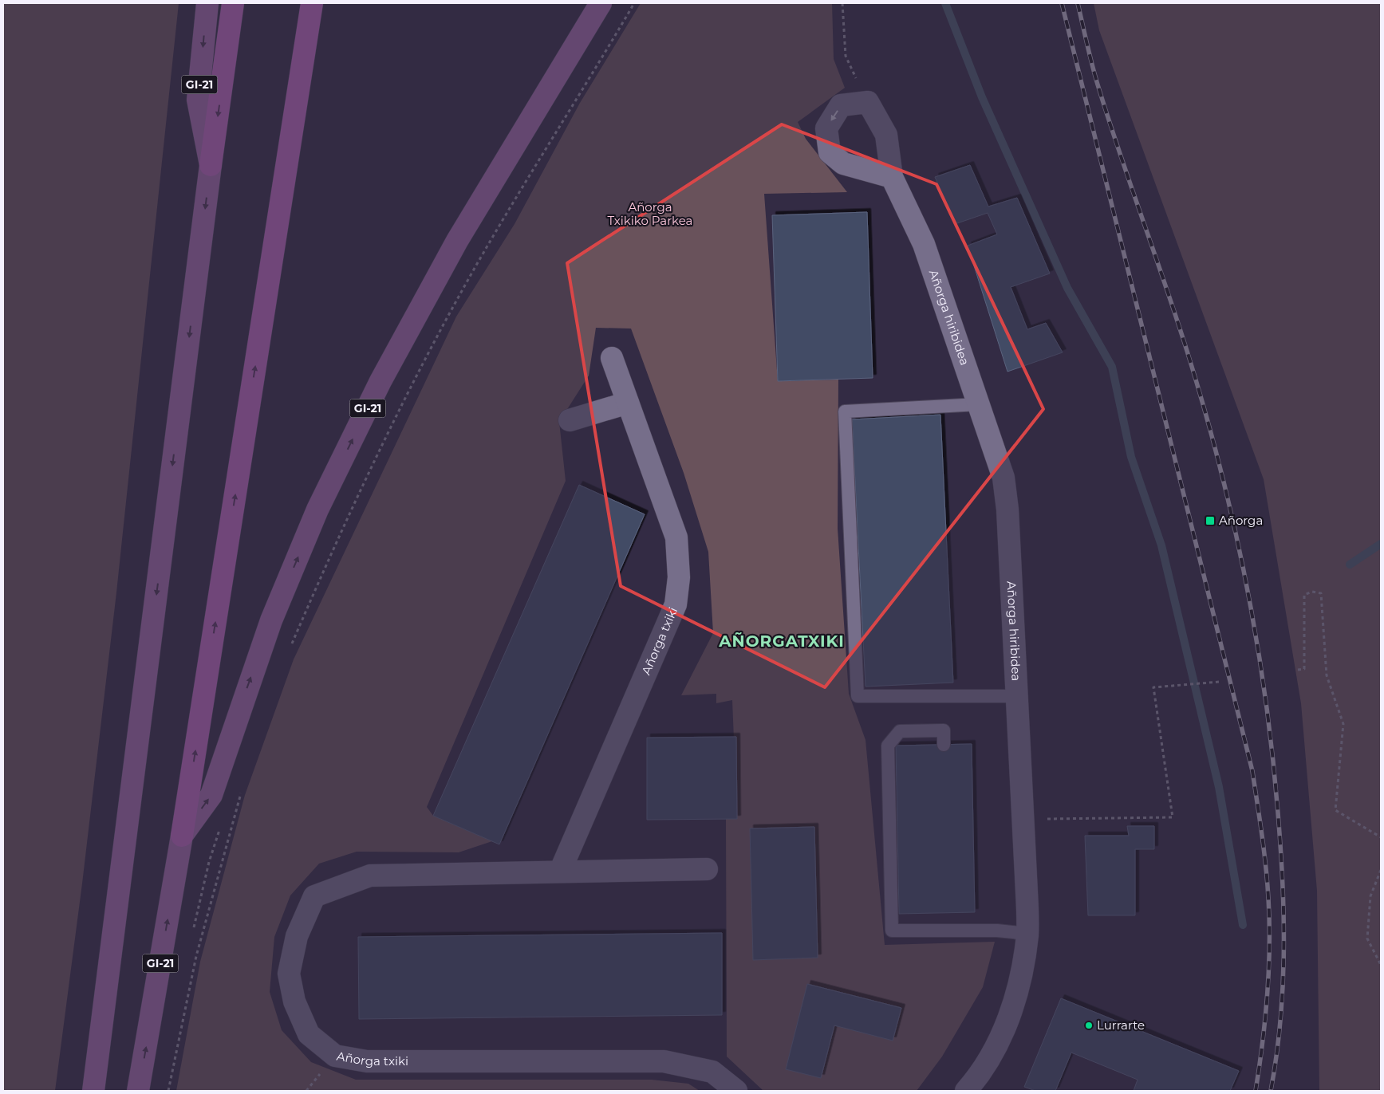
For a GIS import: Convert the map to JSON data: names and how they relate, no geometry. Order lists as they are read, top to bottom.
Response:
{
  "streets": {
    "highway": ["GI-21"],
    "street": ["Añorga hiribidea", "Añorga txiki"]
  },
  "districts": ["AÑORGATXIKI"],
  "parks": ["Añorga Txikiko Parkea"],
  "places": {
    "transit": ["Añorga"],
    "other": ["Lurrarte"]
  }
}
